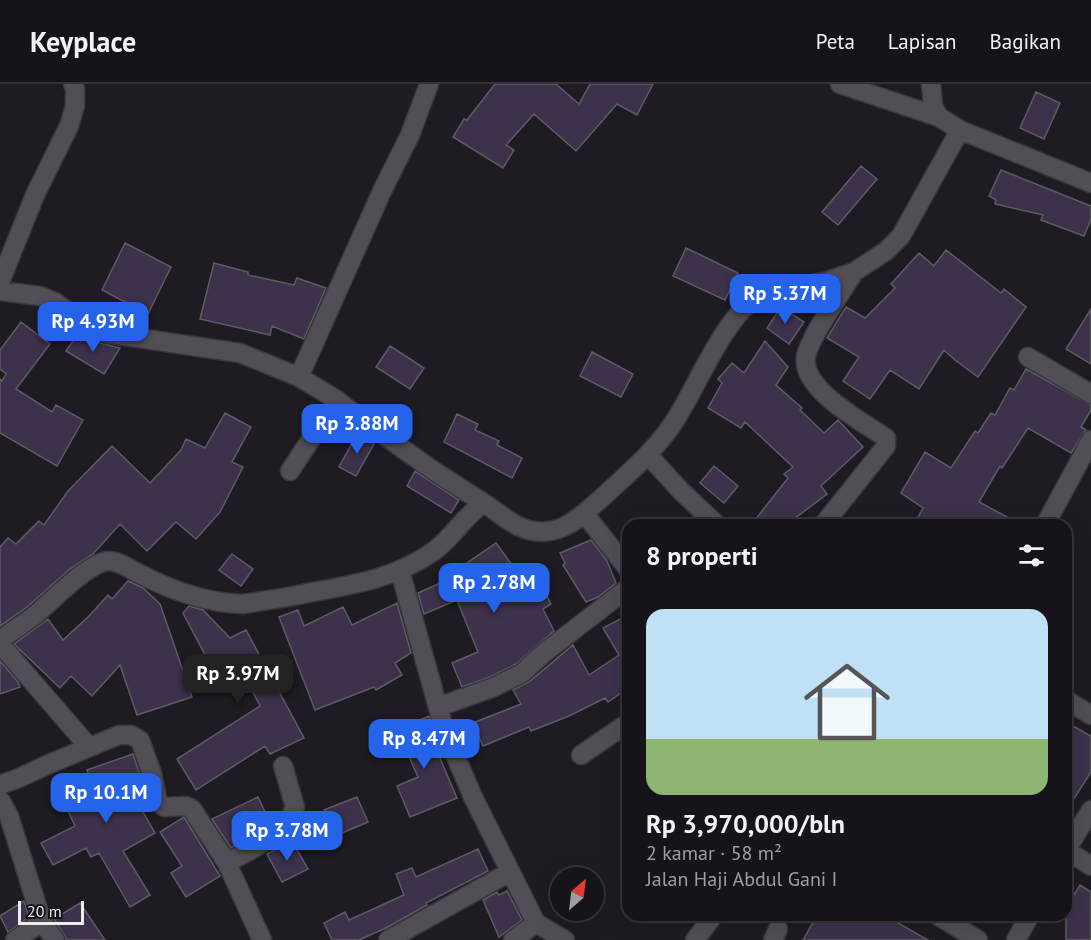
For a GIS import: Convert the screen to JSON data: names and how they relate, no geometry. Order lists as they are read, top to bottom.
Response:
{
  "scale_bar": "20 m",
  "north": "top right",
  "page": {
    "header": "Keyplace",
    "nav": ["Peta", "Lapisan", "Bagikan"],
    "price": [
      "Rp 5.37M",
      "Rp 4.93M",
      "Rp 3.88M",
      "Rp 2.78M",
      "Rp 3.97M",
      "Rp 8.47M",
      "Rp 10.1M",
      "Rp 3.78M"
    ],
    "heading": "8 properti",
    "list": [
      {
        "name": "Rp 3,970,000/bln",
        "note": "2 kamar · 58 m² · Jalan Haji Abdul Gani I"
      }
    ],
    "scale": "20 m"
  }
}
